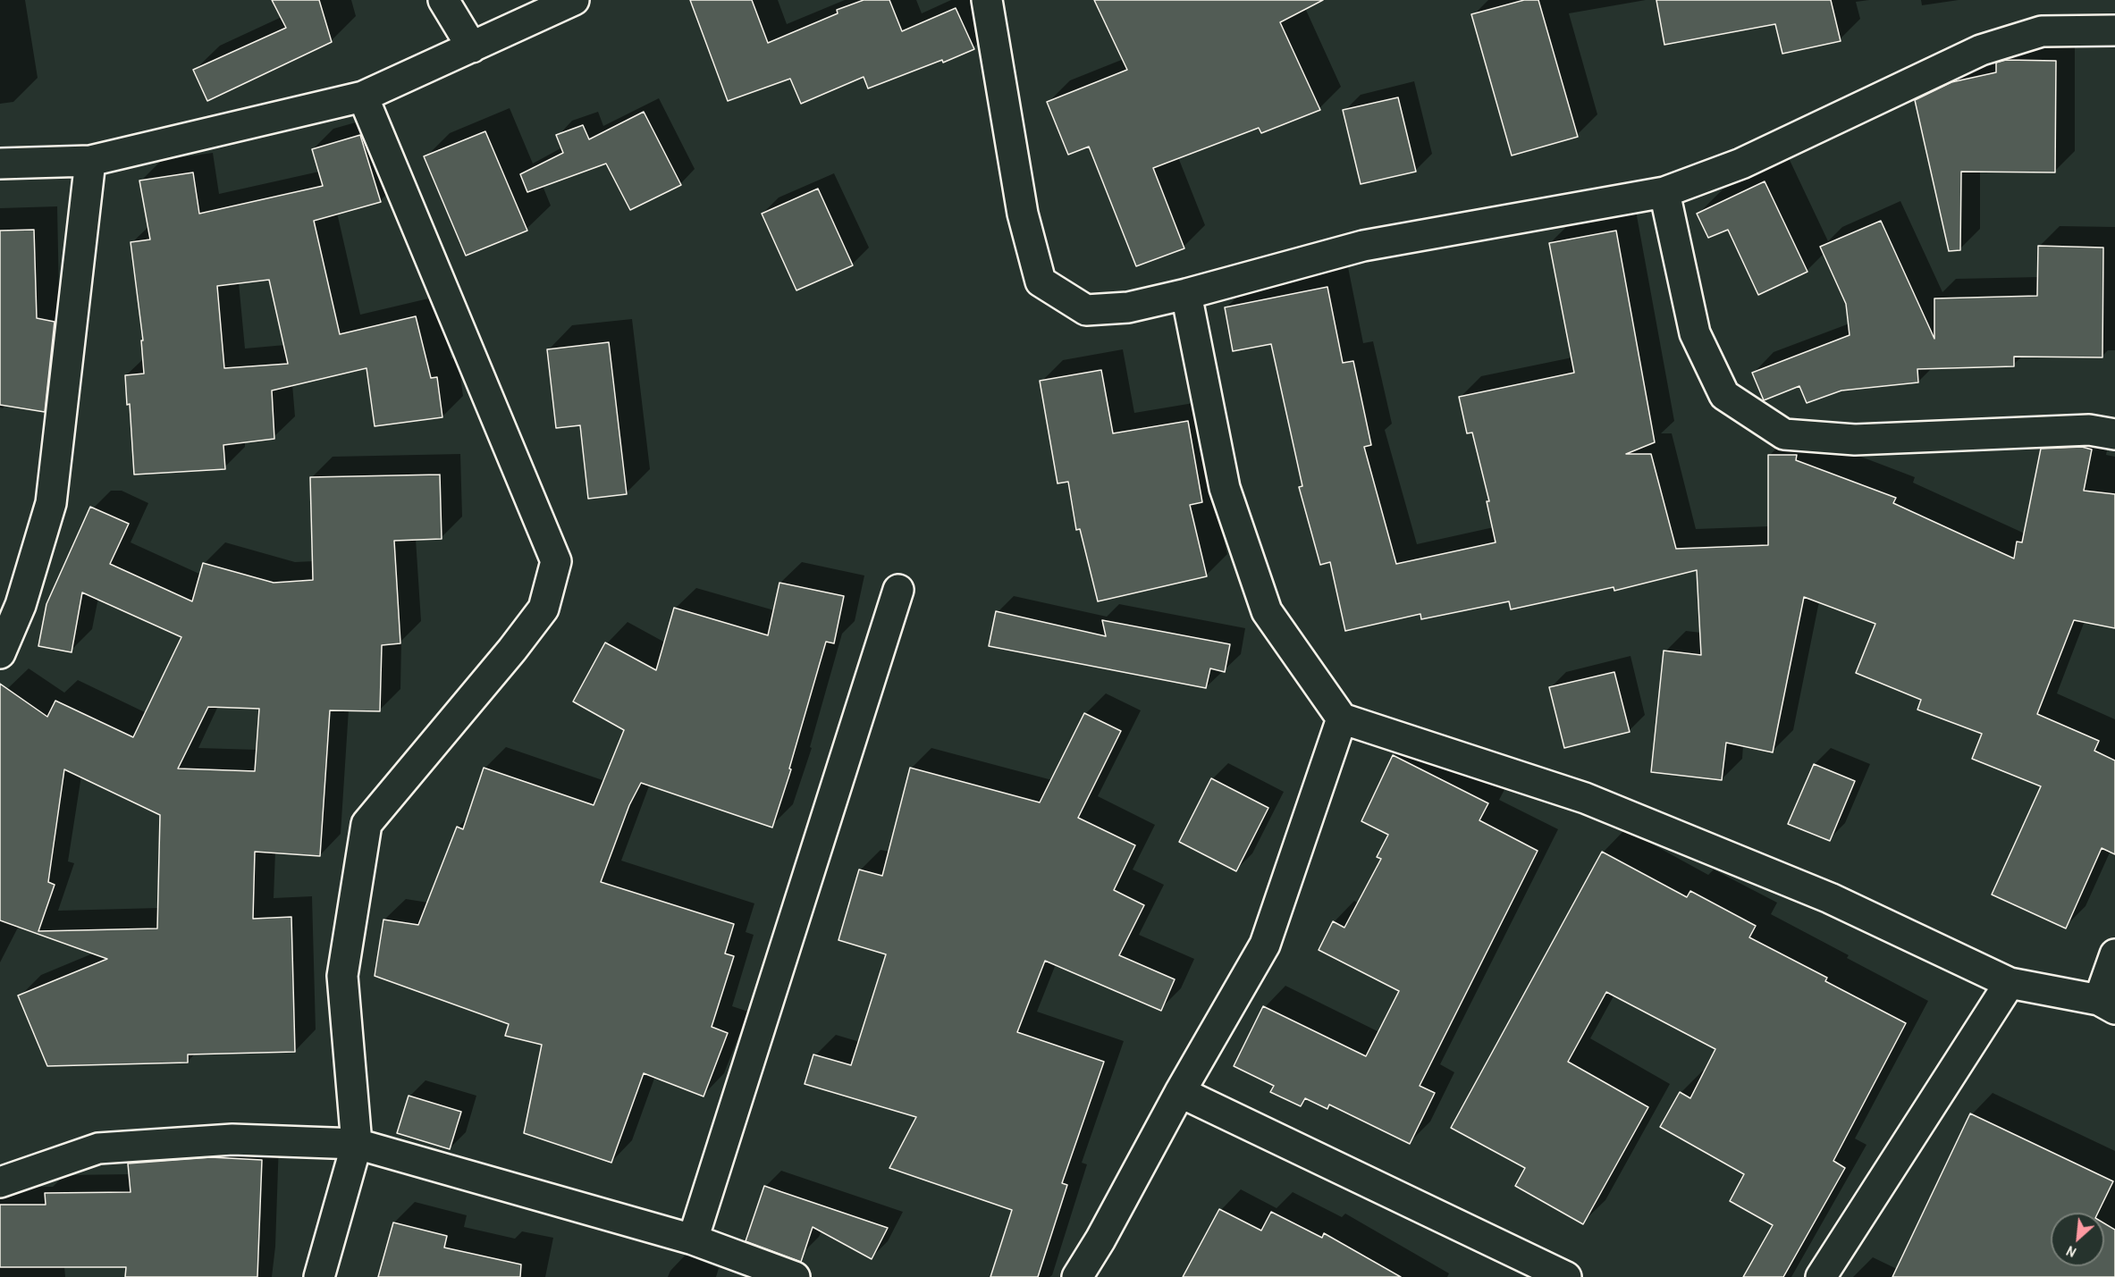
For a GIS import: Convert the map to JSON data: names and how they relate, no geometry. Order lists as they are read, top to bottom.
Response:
{
  "north": "bottom left"
}
